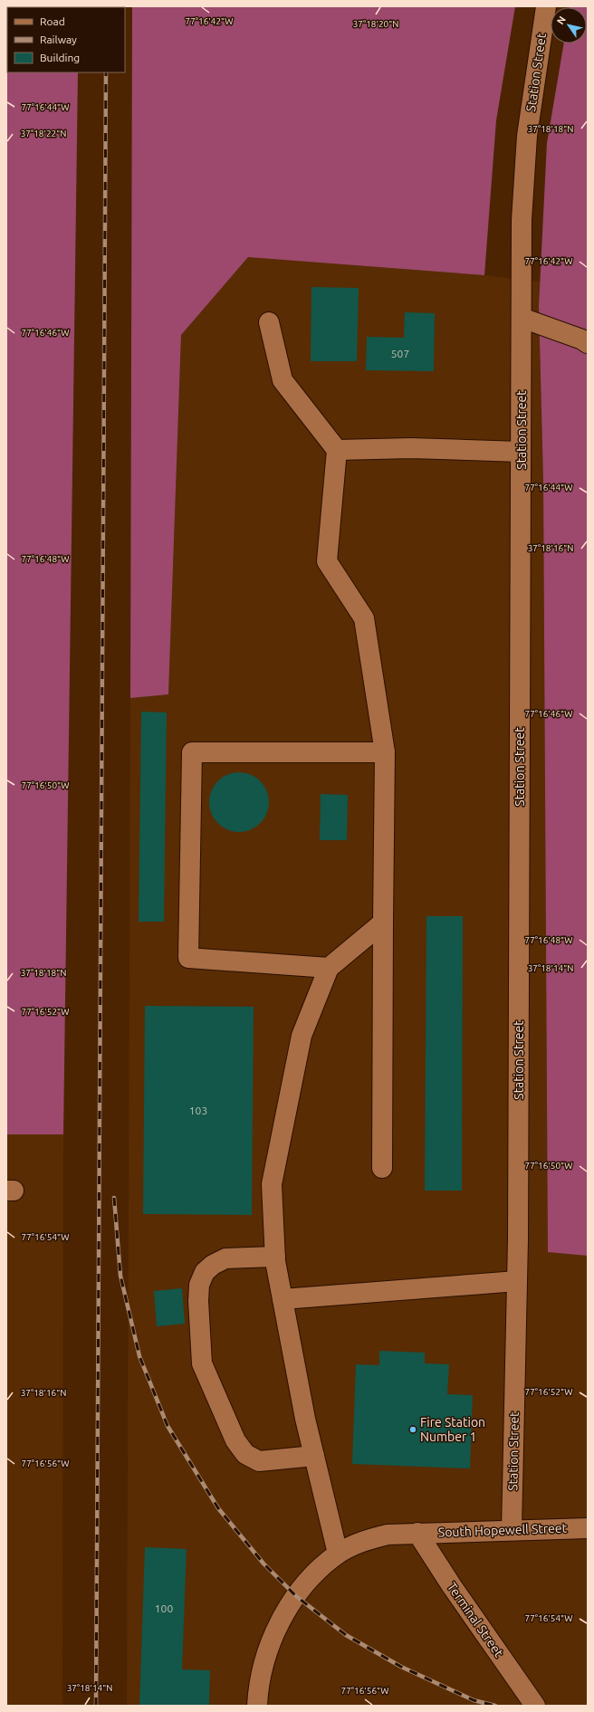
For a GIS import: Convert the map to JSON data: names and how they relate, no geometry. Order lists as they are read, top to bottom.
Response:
{
  "streets": {
    "street": ["Station Street", "South Hopewell Street", "Terminal Street"]
  },
  "crossings": [
    ["Station Street", "South Hopewell Street"],
    ["South Hopewell Street", "Terminal Street"]
  ],
  "places": ["Fire Station Number 1"],
  "house_numbers": ["507", "103", "100"],
  "legend": ["Road", "Railway", "Building"],
  "north": "top left",
  "coordinates": [
    "77°16'42\"W",
    "37°18'20\"N",
    "77°16'44\"W",
    "37°18'18\"N",
    "37°18'22\"N",
    "77°16'46\"W",
    "37°18'16\"N",
    "77°16'48\"W",
    "77°16'50\"W",
    "37°18'14\"N",
    "77°16'52\"W",
    "77°16'54\"W",
    "77°16'56\"W"
  ]
}
